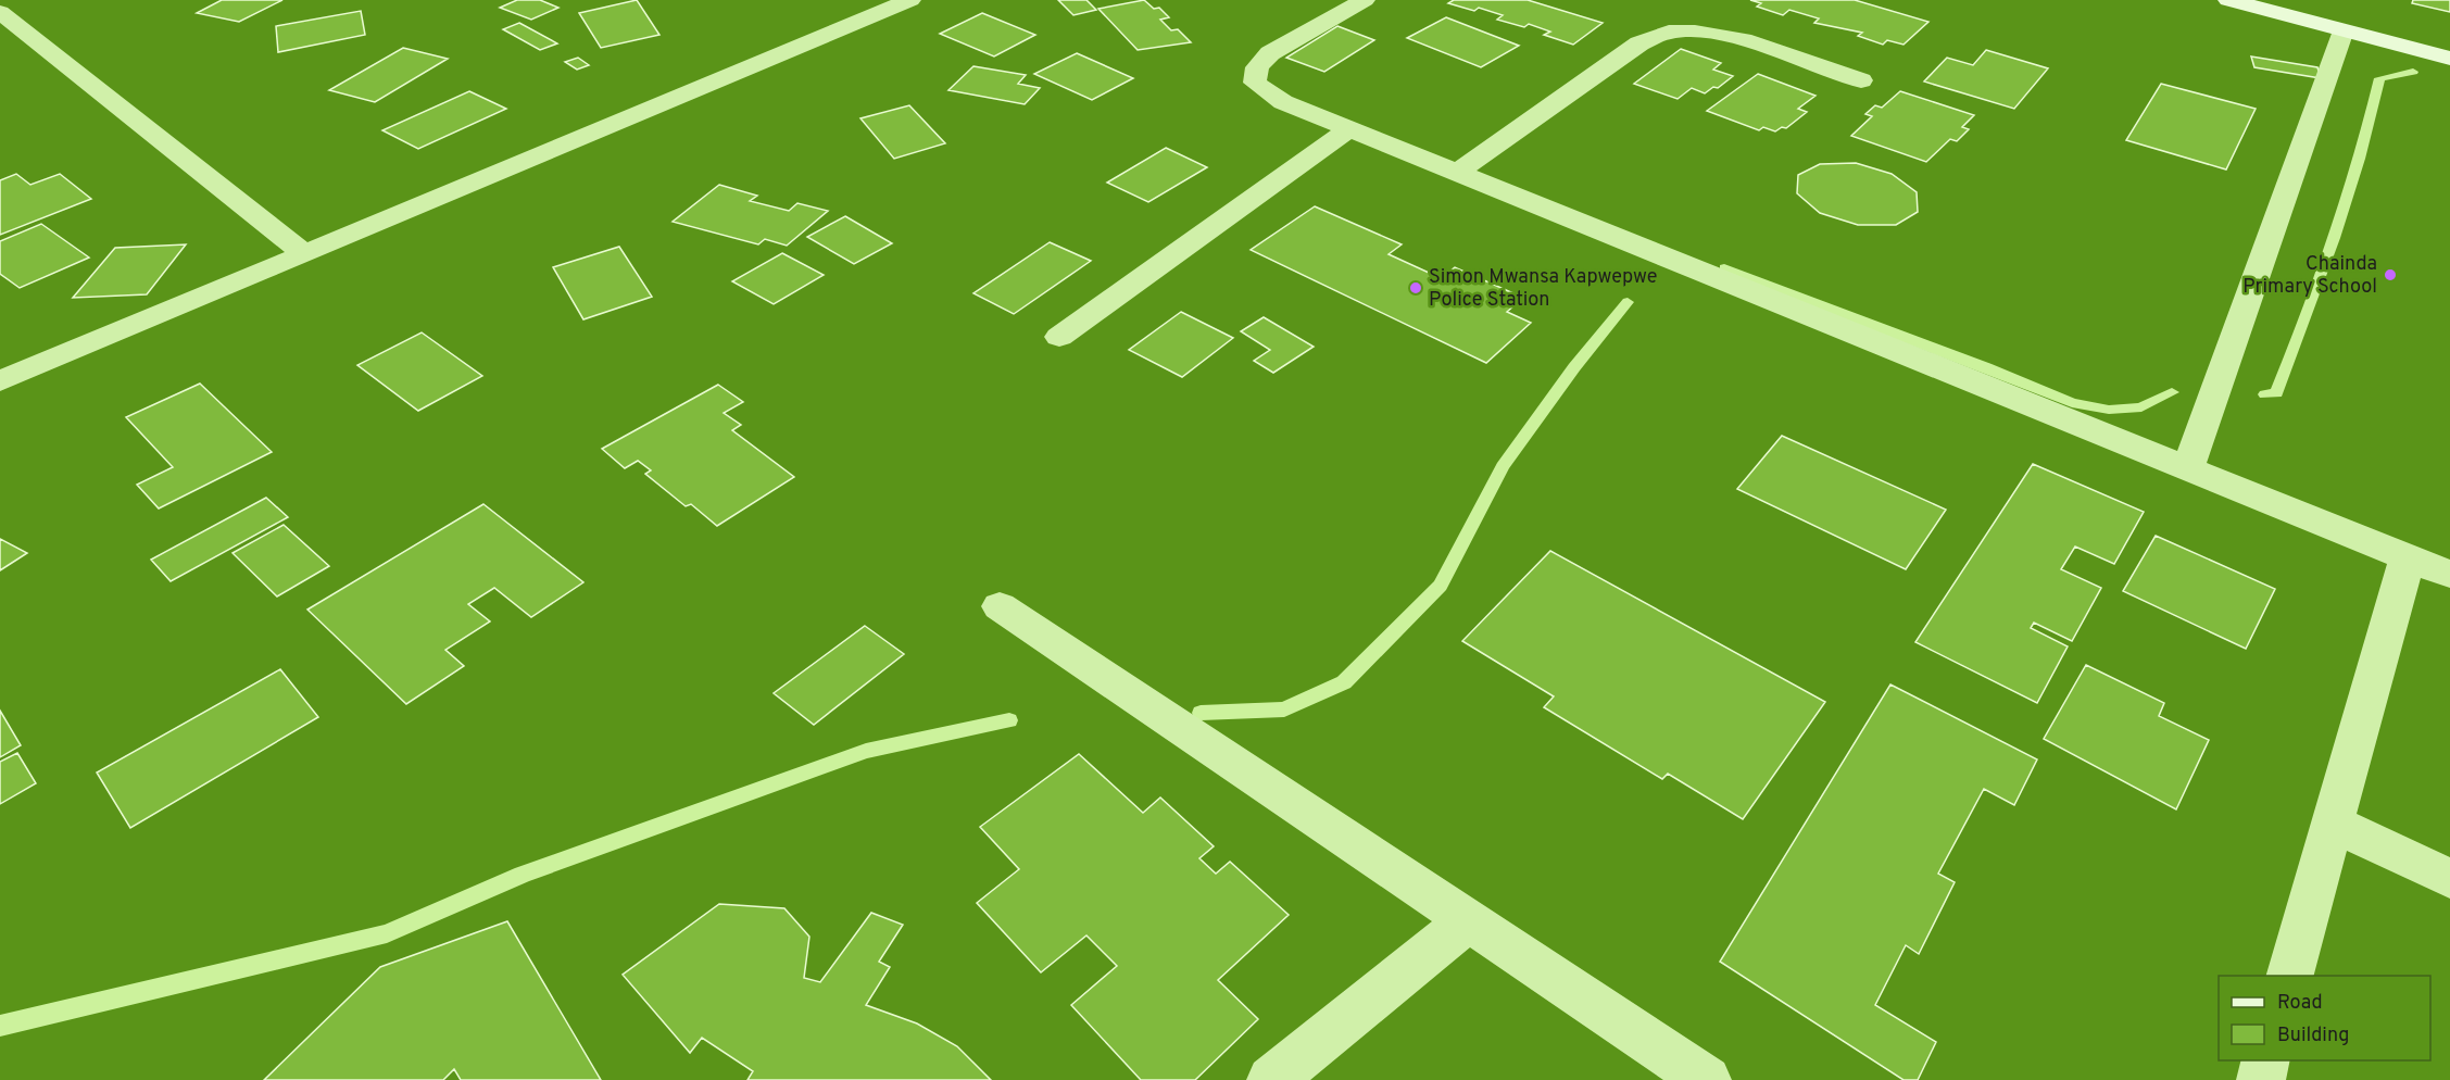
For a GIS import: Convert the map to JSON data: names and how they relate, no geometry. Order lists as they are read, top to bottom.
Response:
{
  "places": ["Chainda Primary School", "Simon Mwansa Kapwepwe Police Station"],
  "legend": ["Road", "Building"]
}
